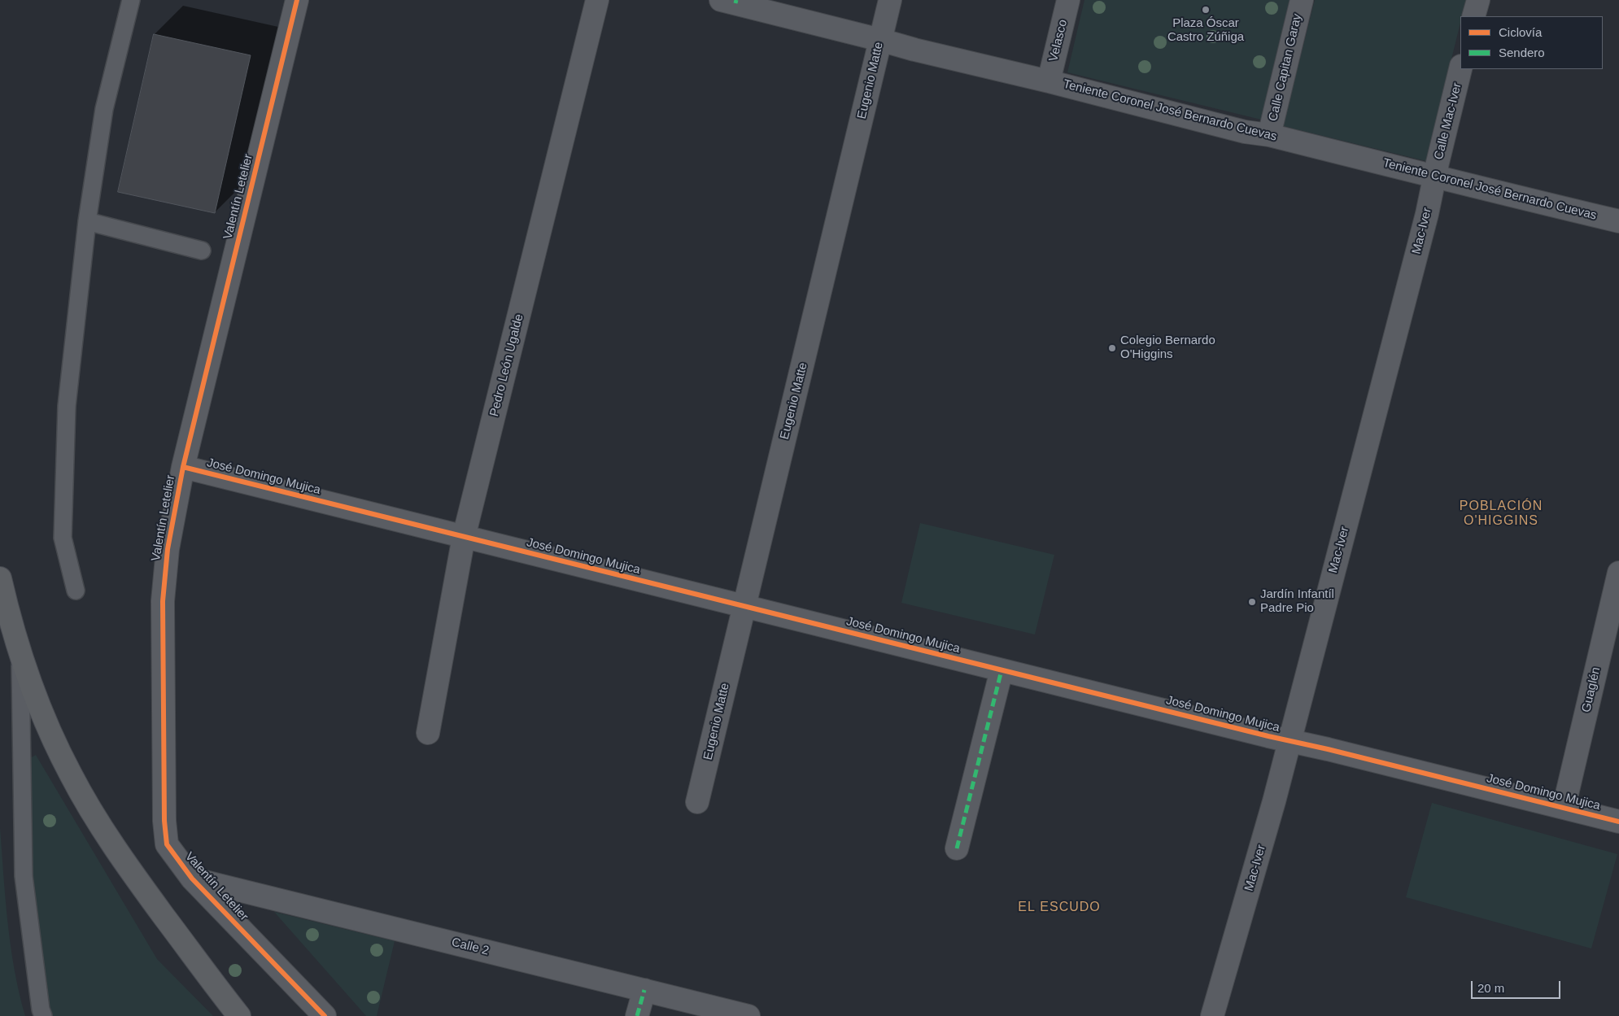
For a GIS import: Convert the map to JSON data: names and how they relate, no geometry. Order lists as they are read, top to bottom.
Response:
{
  "streets": {
    "street": [
      "Velasco",
      "Calle Capitan Garay",
      "Eugenio Matte",
      "Teniente Coronel José Bernardo Cuevas",
      "Calle Mac-Iver",
      "Valentín Letelier",
      "Mac-Iver",
      "Pedro León Ugalde",
      "José Domingo Mujica",
      "Guaglén",
      "Calle 2"
    ]
  },
  "crossings": [
    ["Velasco", "Teniente Coronel José Bernardo Cuevas"],
    ["Calle Capitan Garay", "Teniente Coronel José Bernardo Cuevas"],
    ["Eugenio Matte", "Teniente Coronel José Bernardo Cuevas"],
    ["Eugenio Matte", "José Domingo Mujica"],
    ["Teniente Coronel José Bernardo Cuevas", "Calle Mac-Iver"],
    ["Teniente Coronel José Bernardo Cuevas", "Mac-Iver"],
    ["Calle Mac-Iver", "Mac-Iver"],
    ["Valentín Letelier", "José Domingo Mujica"],
    ["Valentín Letelier", "Calle 2"],
    ["Mac-Iver", "José Domingo Mujica"],
    ["Pedro León Ugalde", "José Domingo Mujica"],
    ["José Domingo Mujica", "Guaglén"]
  ],
  "districts": ["POBLACIÓN O'HIGGINS", "EL ESCUDO"],
  "places": ["Plaza Óscar Castro Zúñiga", "Colegio Bernardo O'Higgins", "Jardín Infantíl Padre Pio"],
  "legend": ["Ciclovía", "Sendero"],
  "scale_bar": "20 m"
}
